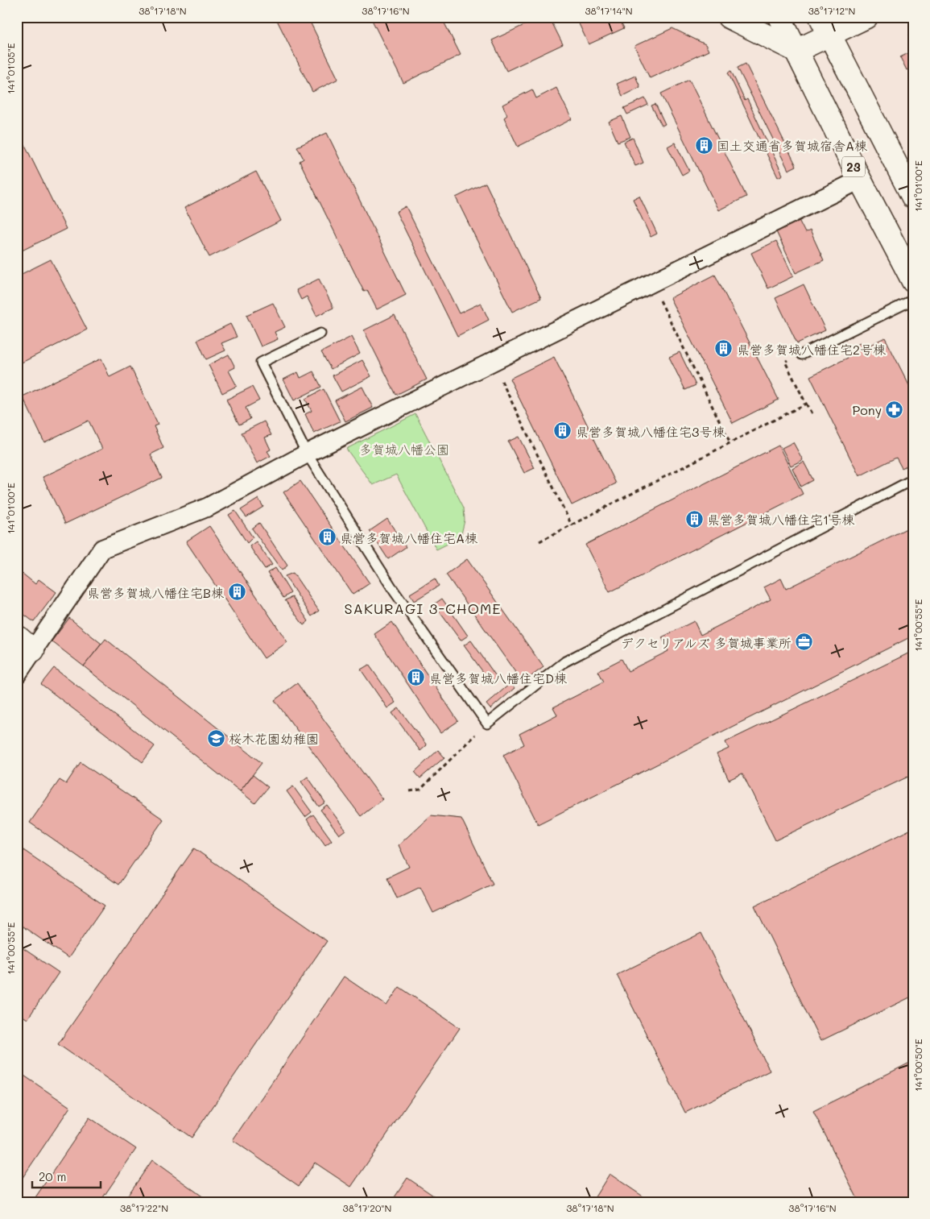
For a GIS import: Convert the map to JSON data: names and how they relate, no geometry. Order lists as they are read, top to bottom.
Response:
{
  "streets": {
    "main road": ["23"]
  },
  "districts": ["SAKURAGI 3-CHOME"],
  "parks": ["多賀城八幡公園"],
  "places": {
    "building": [
      "国土交通省多賀城宿舎A棟",
      "県営多賀城八幡住宅2号棟",
      "県営多賀城八幡住宅3号棟",
      "県営多賀城八幡住宅1号棟",
      "県営多賀城八幡住宅A棟",
      "県営多賀城八幡住宅B棟",
      "県営多賀城八幡住宅D棟"
    ],
    "pharmacy": ["Pony"],
    "office": ["デクセリアルズ 多賀城事業所"],
    "school or university": ["桜木花園幼稚園"]
  },
  "scale_bar": "20 m",
  "coordinates": [
    "38°17'18\"N",
    "38°17'16\"N",
    "38°17'14\"N",
    "38°17'12\"N",
    "141°01'05\"E",
    "141°01'00\"E",
    "141°00'55\"E",
    "141°00'50\"E",
    "38°17'22\"N",
    "38°17'20\"N"
  ]
}
